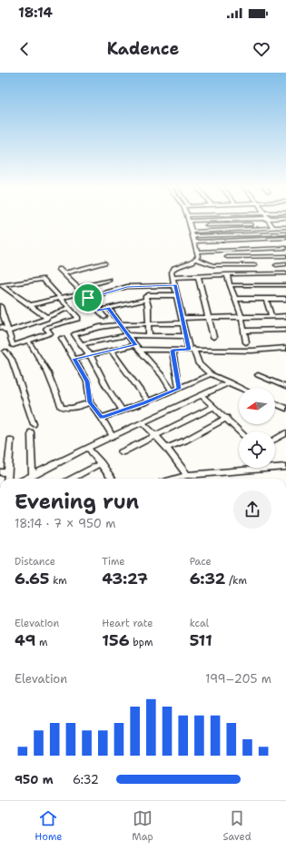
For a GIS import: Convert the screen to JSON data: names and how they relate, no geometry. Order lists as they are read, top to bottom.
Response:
{
  "north": "left",
  "page": {
    "status": "18:14",
    "header": "Kadence",
    "heading": ["Evening run", "18:14 · 7 × 950 m"],
    "stats": [
      ["Distance", "6.65 km"],
      ["Time", "43:27"],
      ["Pace", "6:32 /km"],
      ["Elevation", "49 m"],
      ["Heart rate", "156 bpm"],
      ["kcal", "511"]
    ],
    "chart": ["Elevation", "199–205 m"],
    "list": [
      {
        "name": "950 m",
        "note": "6:32"
      }
    ],
    "tabs": ["Home", "Map", "Saved"]
  }
}
